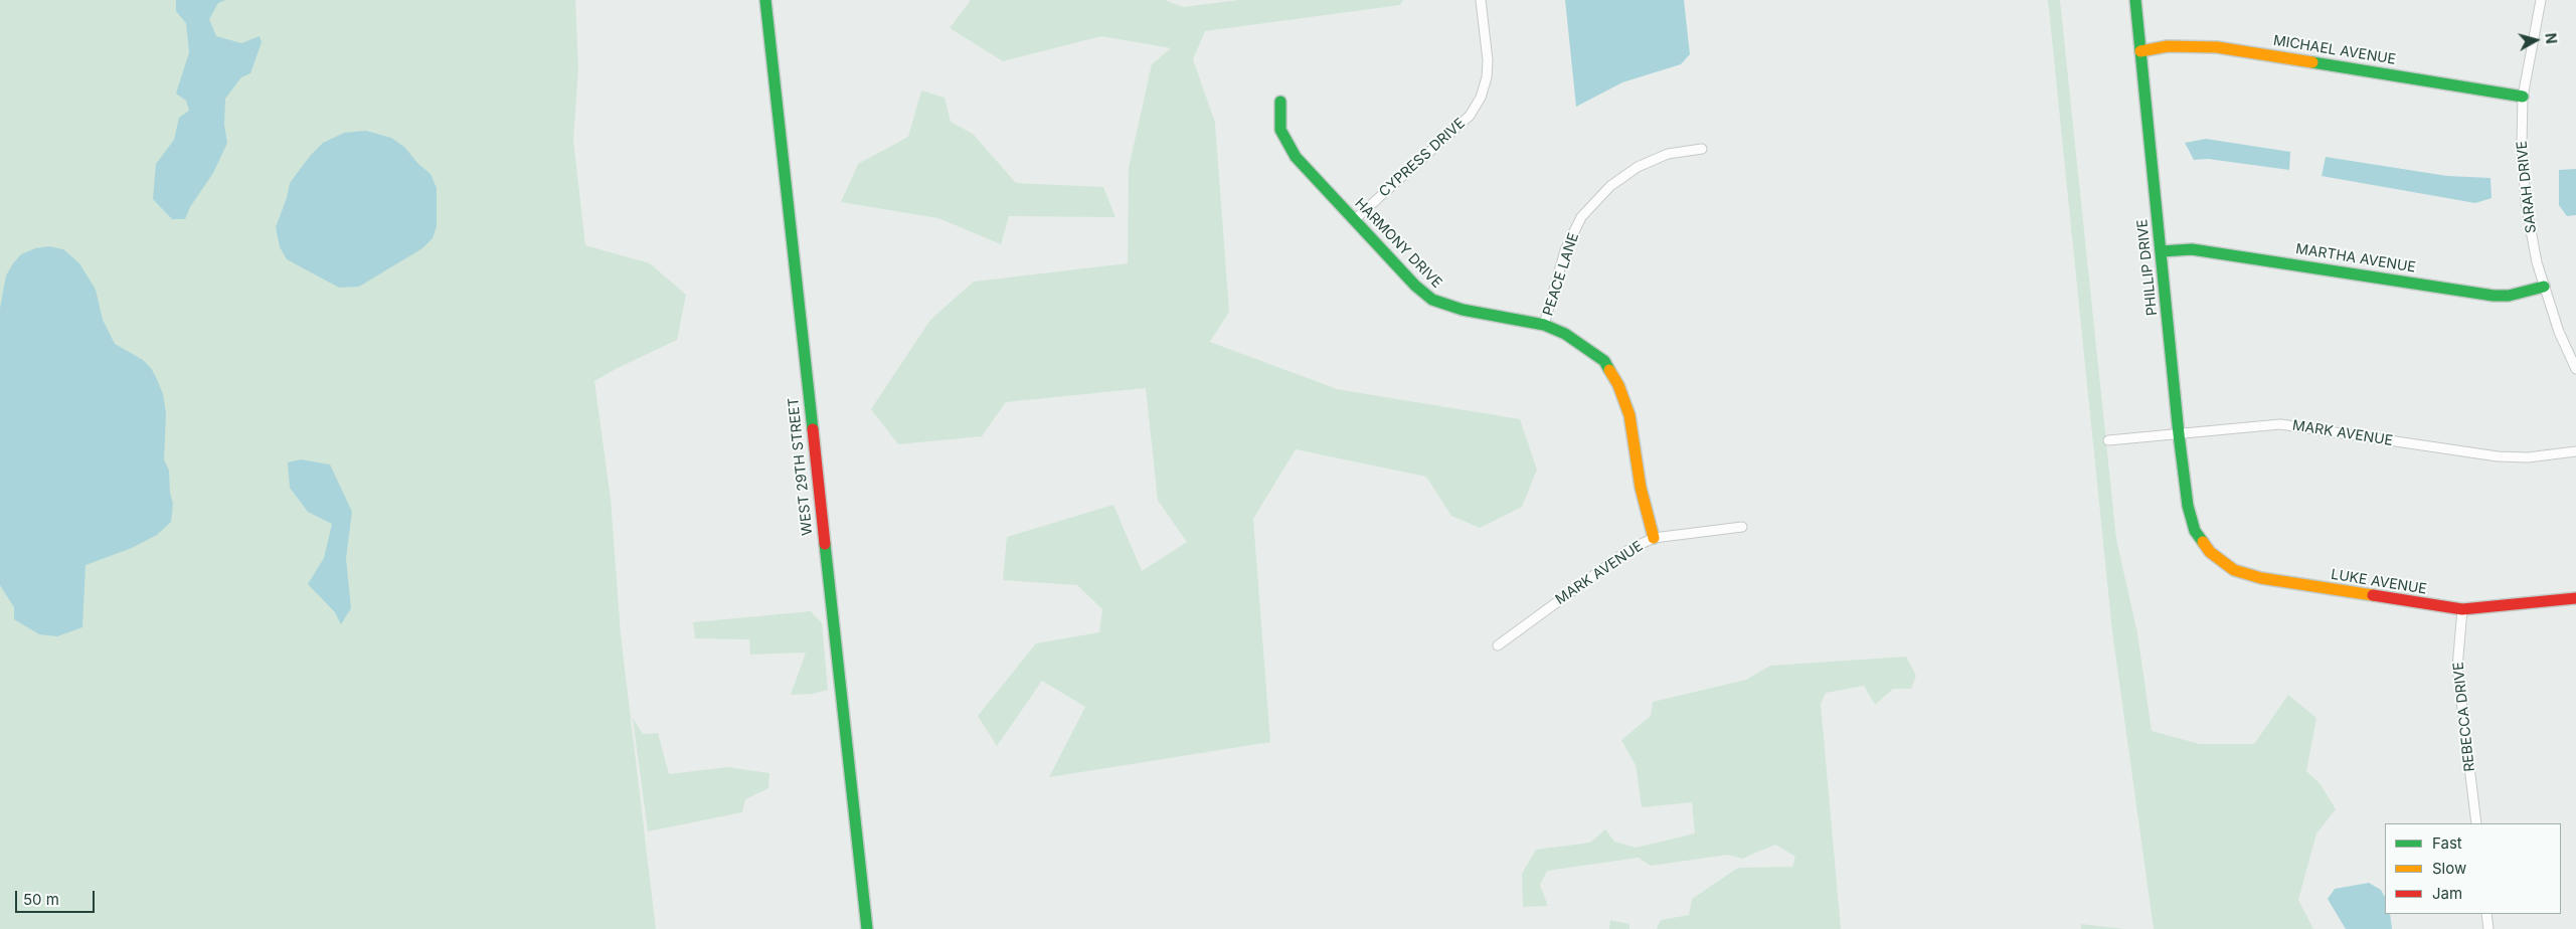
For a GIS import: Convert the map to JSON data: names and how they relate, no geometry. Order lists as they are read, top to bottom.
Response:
{
  "streets": {
    "street": [
      "MICHAEL AVENUE",
      "CYPRESS DRIVE",
      "SARAH DRIVE",
      "HARMONY DRIVE",
      "MARTHA AVENUE",
      "PHILLIP DRIVE",
      "PEACE LANE",
      "MARK AVENUE",
      "WEST 29TH STREET",
      "LUKE AVENUE",
      "REBECCA DRIVE"
    ]
  },
  "crossings": [
    ["MICHAEL AVENUE", "SARAH DRIVE"],
    ["MICHAEL AVENUE", "PHILLIP DRIVE"],
    ["CYPRESS DRIVE", "HARMONY DRIVE"],
    ["SARAH DRIVE", "MARTHA AVENUE"],
    ["HARMONY DRIVE", "PEACE LANE"],
    ["HARMONY DRIVE", "MARK AVENUE"],
    ["MARTHA AVENUE", "PHILLIP DRIVE"],
    ["PHILLIP DRIVE", "MARK AVENUE"],
    ["PHILLIP DRIVE", "LUKE AVENUE"],
    ["LUKE AVENUE", "REBECCA DRIVE"]
  ],
  "legend": ["Fast", "Slow", "Jam"],
  "scale_bar": "50 m",
  "north": "right"
}
